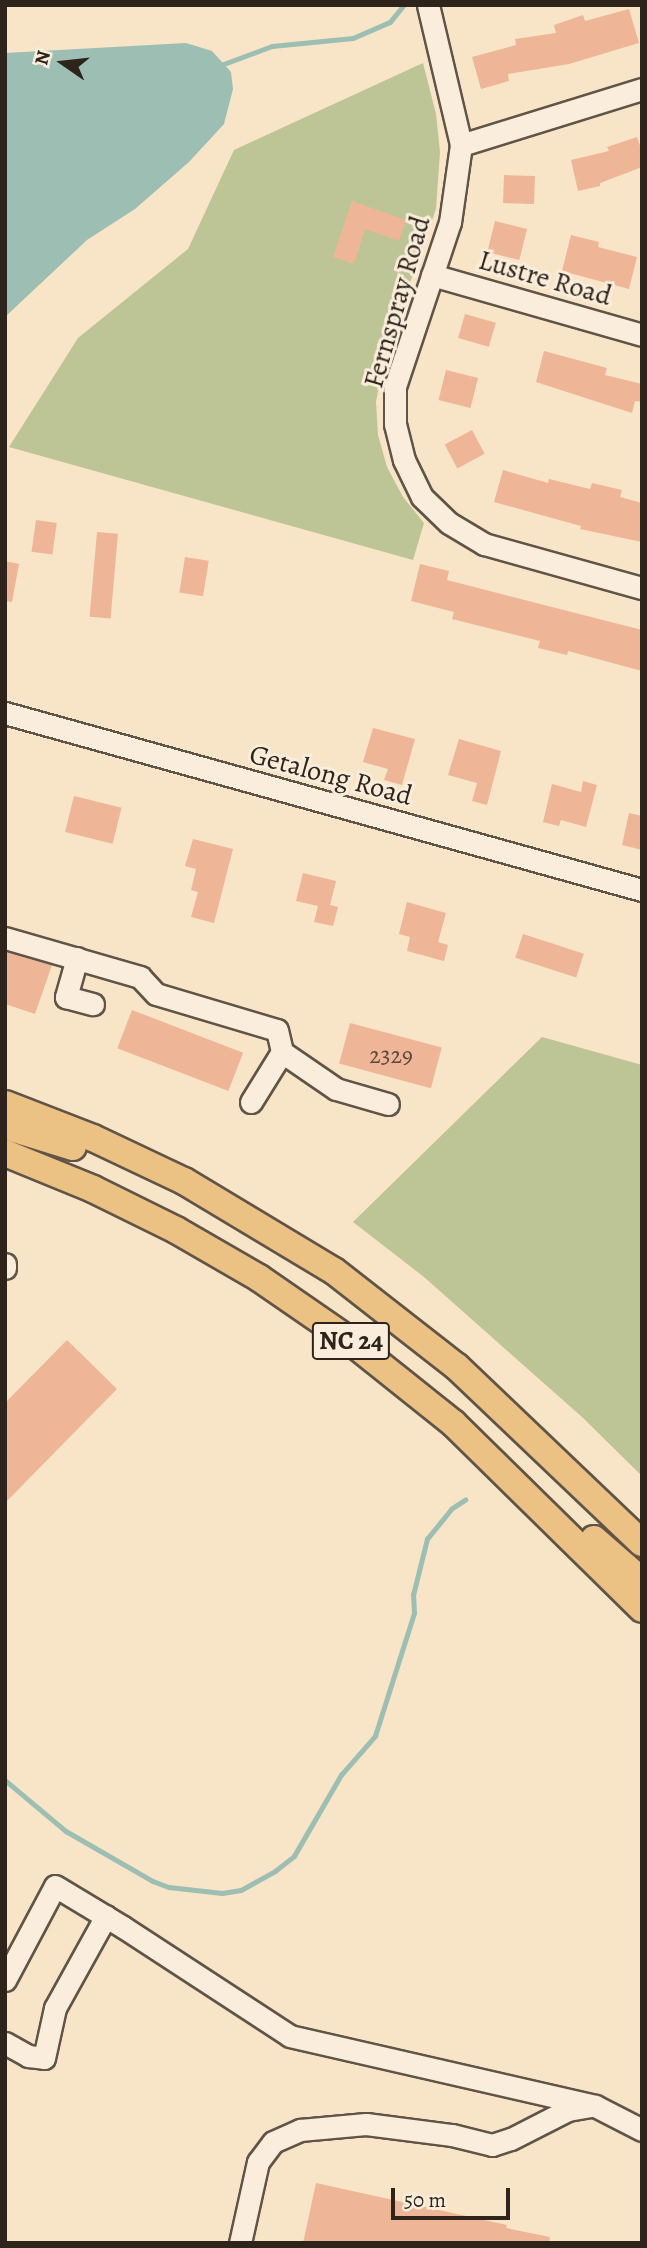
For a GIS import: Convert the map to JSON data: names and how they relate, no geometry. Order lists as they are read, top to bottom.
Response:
{
  "streets": {
    "main road": ["NC 24"],
    "street": ["Lustre Road", "Fernspray Road", "Getalong Road"]
  },
  "crossings": [
    ["Lustre Road", "Fernspray Road"]
  ],
  "house_numbers": ["2329"],
  "scale_bar": "50 m",
  "north": "left"
}
